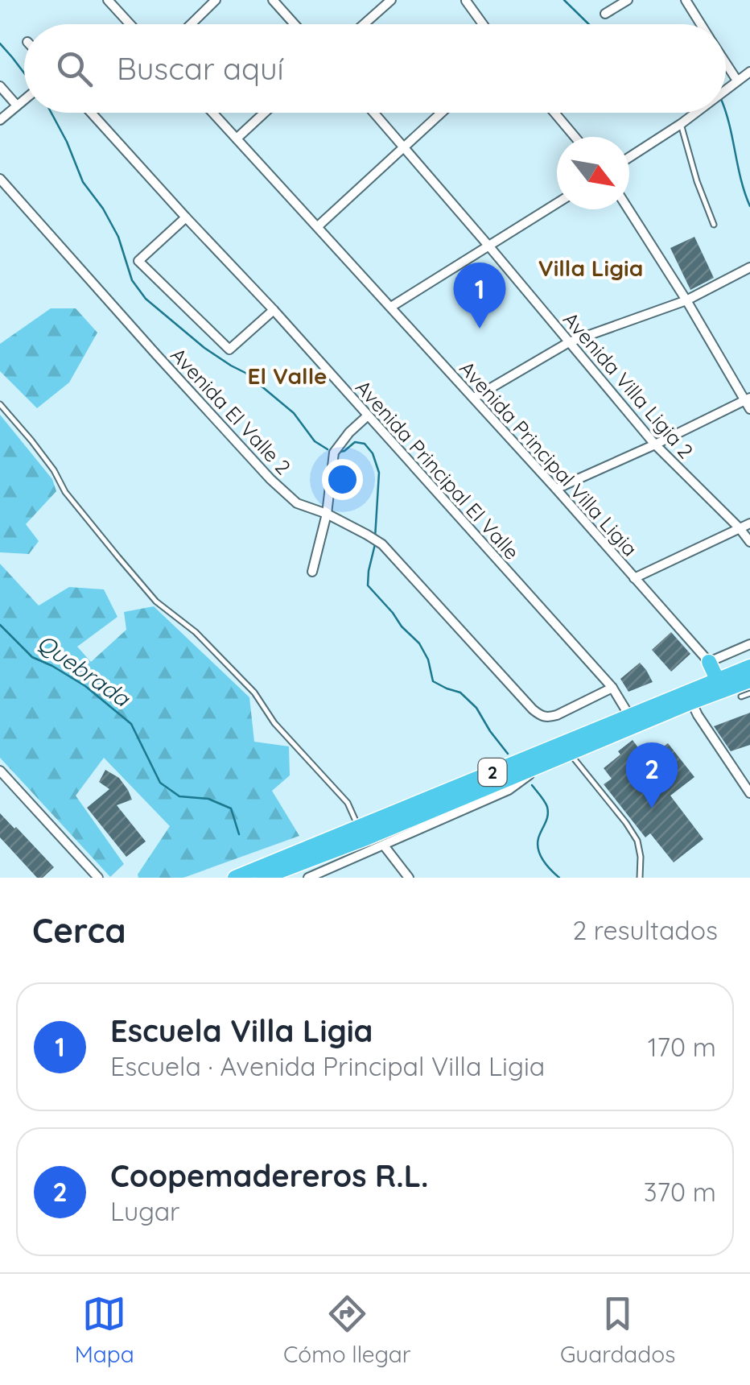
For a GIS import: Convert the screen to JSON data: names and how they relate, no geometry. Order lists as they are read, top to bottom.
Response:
{
  "streets": {
    "highway": ["2"],
    "street": [
      "Avenida Villa Ligia 2",
      "Avenida El Valle 2",
      "Avenida Principal Villa Ligia",
      "Avenida Principal El Valle"
    ]
  },
  "crossings": [
    ["Avenida El Valle 2", "Avenida Principal El Valle"],
    ["Avenida Principal El Valle", "2"]
  ],
  "districts": ["Villa Ligia", "El Valle"],
  "water": ["Quebrada"],
  "north": "bottom right",
  "page": {
    "search": "Buscar aquí",
    "pins": ["1", "2"],
    "heading": ["Cerca", "2 resultados"],
    "list": [
      {
        "mark": "1",
        "name": "Escuela Villa Ligia",
        "note": "Escuela · Avenida Principal Villa Ligia",
        "value": "170 m"
      },
      {
        "mark": "2",
        "name": "Coopemadereros R.L.",
        "note": "Lugar",
        "value": "370 m"
      }
    ],
    "nav": ["Mapa", "Cómo llegar", "Guardados"]
  }
}
